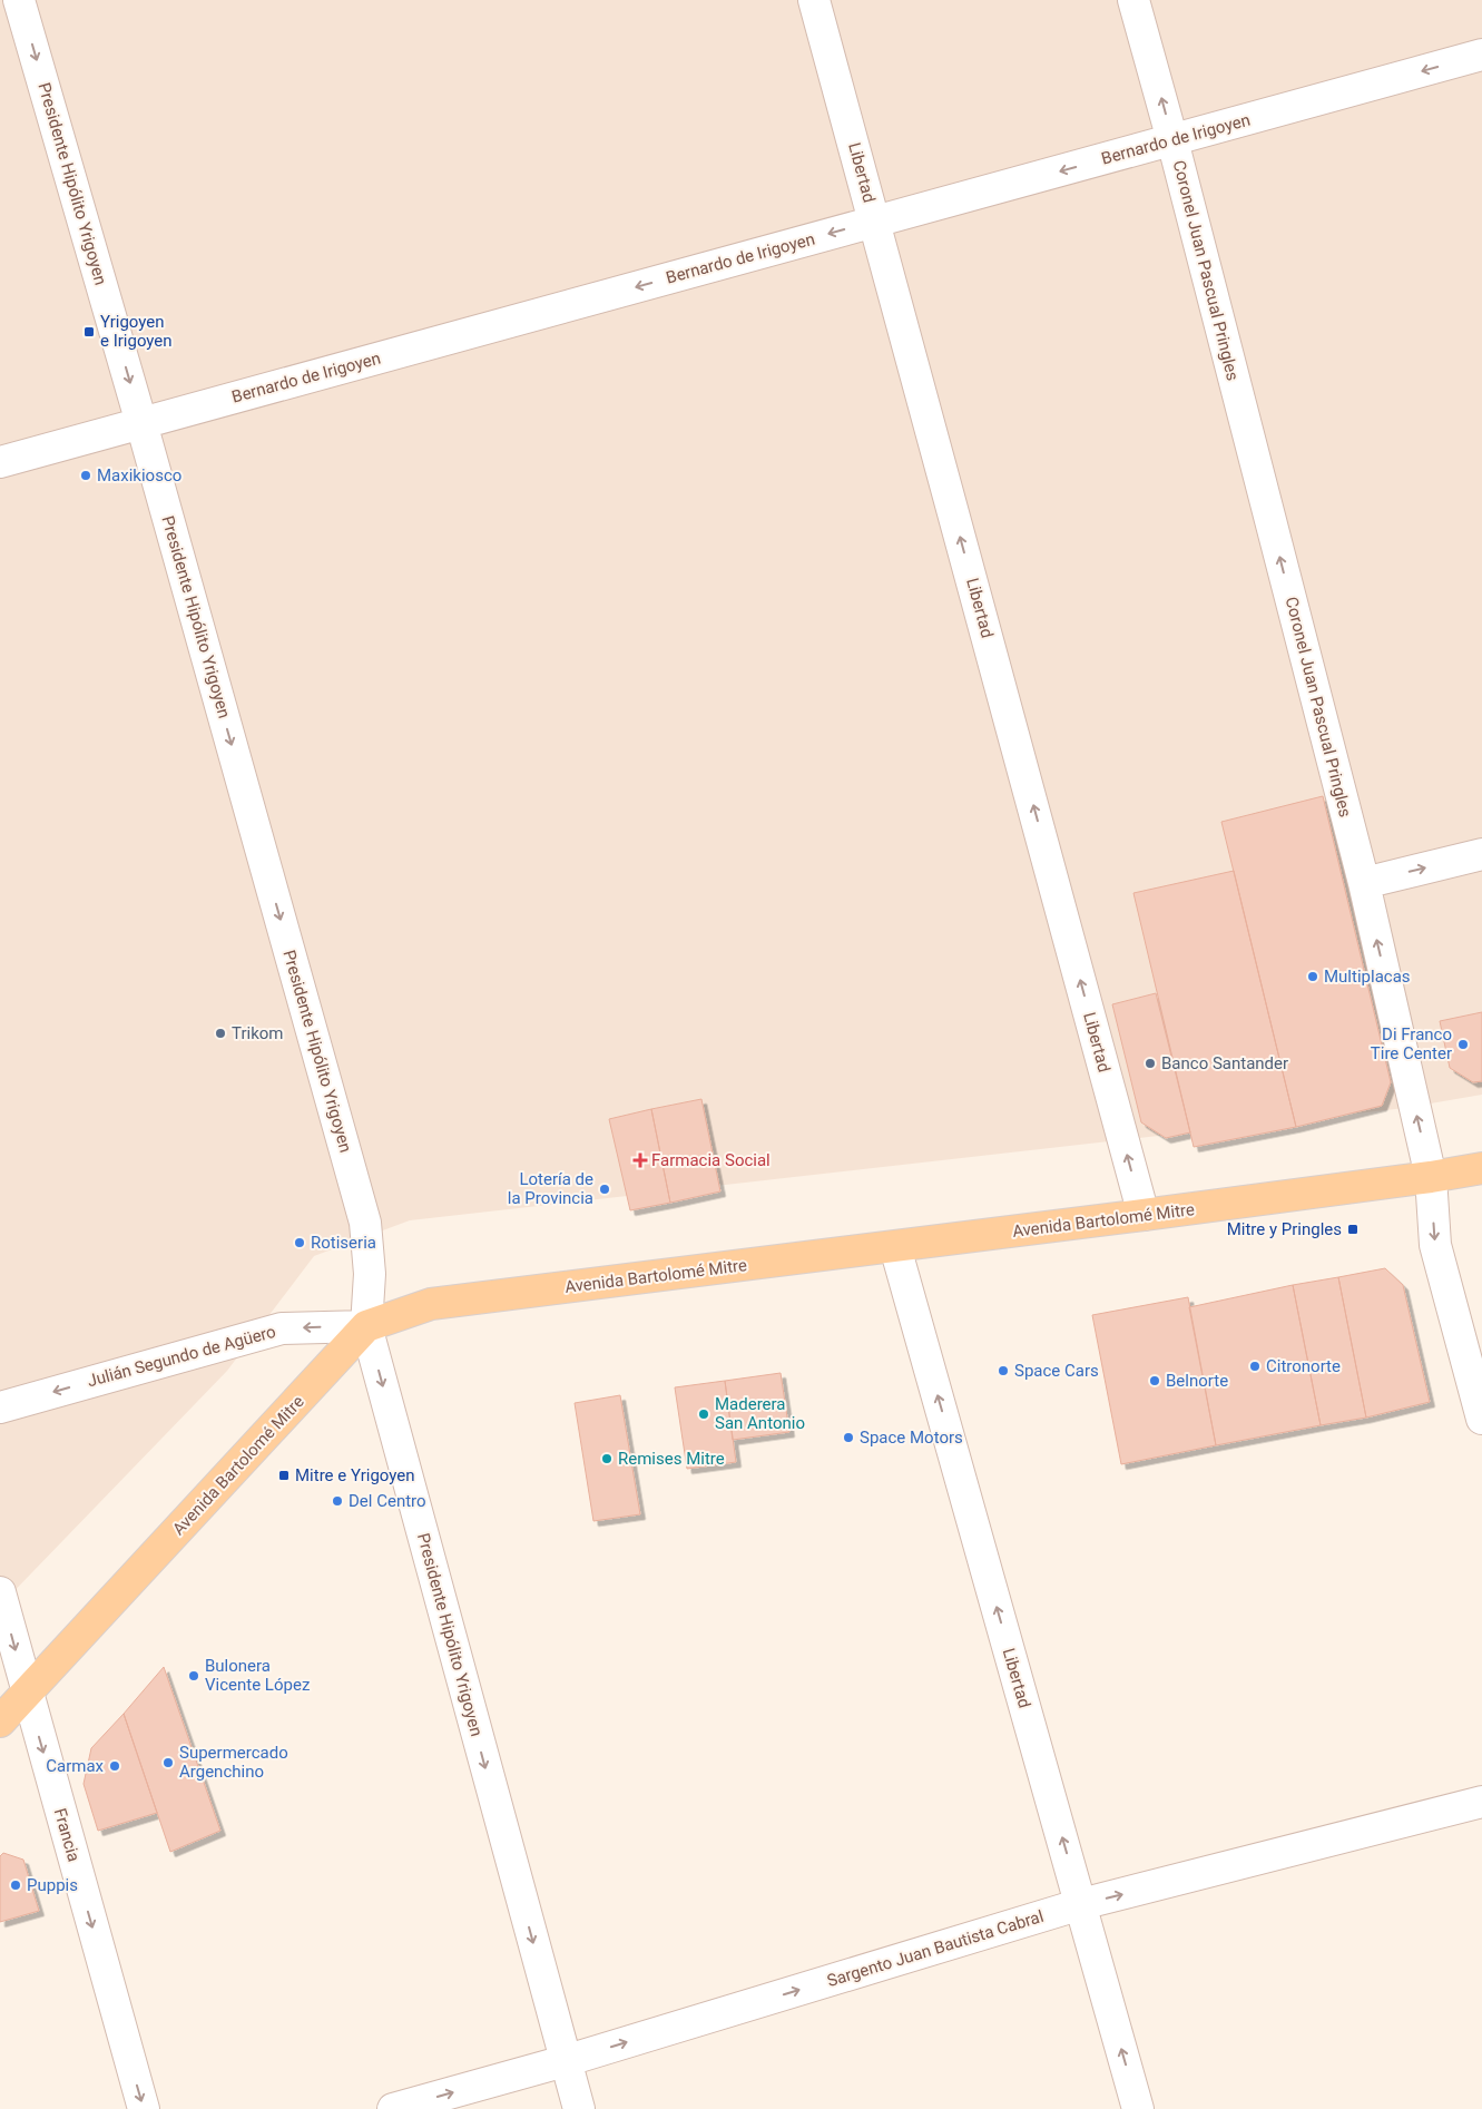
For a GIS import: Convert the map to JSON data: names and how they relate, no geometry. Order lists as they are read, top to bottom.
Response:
{
  "streets": {
    "main road": ["Avenida Bartolomé Mitre"],
    "street": [
      "Bernardo de Irigoyen",
      "Libertad",
      "Presidente Hipólito Yrigoyen",
      "Coronel Juan Pascual Pringles",
      "Julián Segundo de Agüero",
      "Francia",
      "Sargento Juan Bautista Cabral"
    ]
  },
  "crossings": [
    ["Bernardo de Irigoyen", "Libertad"],
    ["Bernardo de Irigoyen", "Presidente Hipólito Yrigoyen"],
    ["Bernardo de Irigoyen", "Coronel Juan Pascual Pringles"],
    ["Libertad", "Avenida Bartolomé Mitre"],
    ["Libertad", "Sargento Juan Bautista Cabral"],
    ["Presidente Hipólito Yrigoyen", "Avenida Bartolomé Mitre"],
    ["Presidente Hipólito Yrigoyen", "Julián Segundo de Agüero"],
    ["Presidente Hipólito Yrigoyen", "Sargento Juan Bautista Cabral"],
    ["Coronel Juan Pascual Pringles", "Avenida Bartolomé Mitre"],
    ["Avenida Bartolomé Mitre", "Julián Segundo de Agüero"],
    ["Avenida Bartolomé Mitre", "Francia"]
  ],
  "one_way": [
    "Bernardo de Irigoyen",
    "Libertad",
    "Presidente Hipólito Yrigoyen",
    "Julián Segundo de Agüero",
    "Francia",
    "Sargento Juan Bautista Cabral"
  ],
  "places": {
    "transit": ["Yrigoyen e Irigoyen", "Mitre y Pringles", "Mitre e Yrigoyen"],
    "other": [
      "Maxikiosco",
      "Multiplacas",
      "Trikom",
      "Di Franco Tire Center",
      "Banco Santander",
      "Lotería de la Provincia",
      "Rotiseria",
      "Citronorte",
      "Space Cars",
      "Belnorte",
      "Maderera San Antonio",
      "Space Motors",
      "Remises Mitre",
      "Del Centro",
      "Bulonera Vicente López",
      "Supermercado Argenchino",
      "Carmax",
      "Puppis"
    ],
    "health": ["Farmacia Social"]
  }
}
